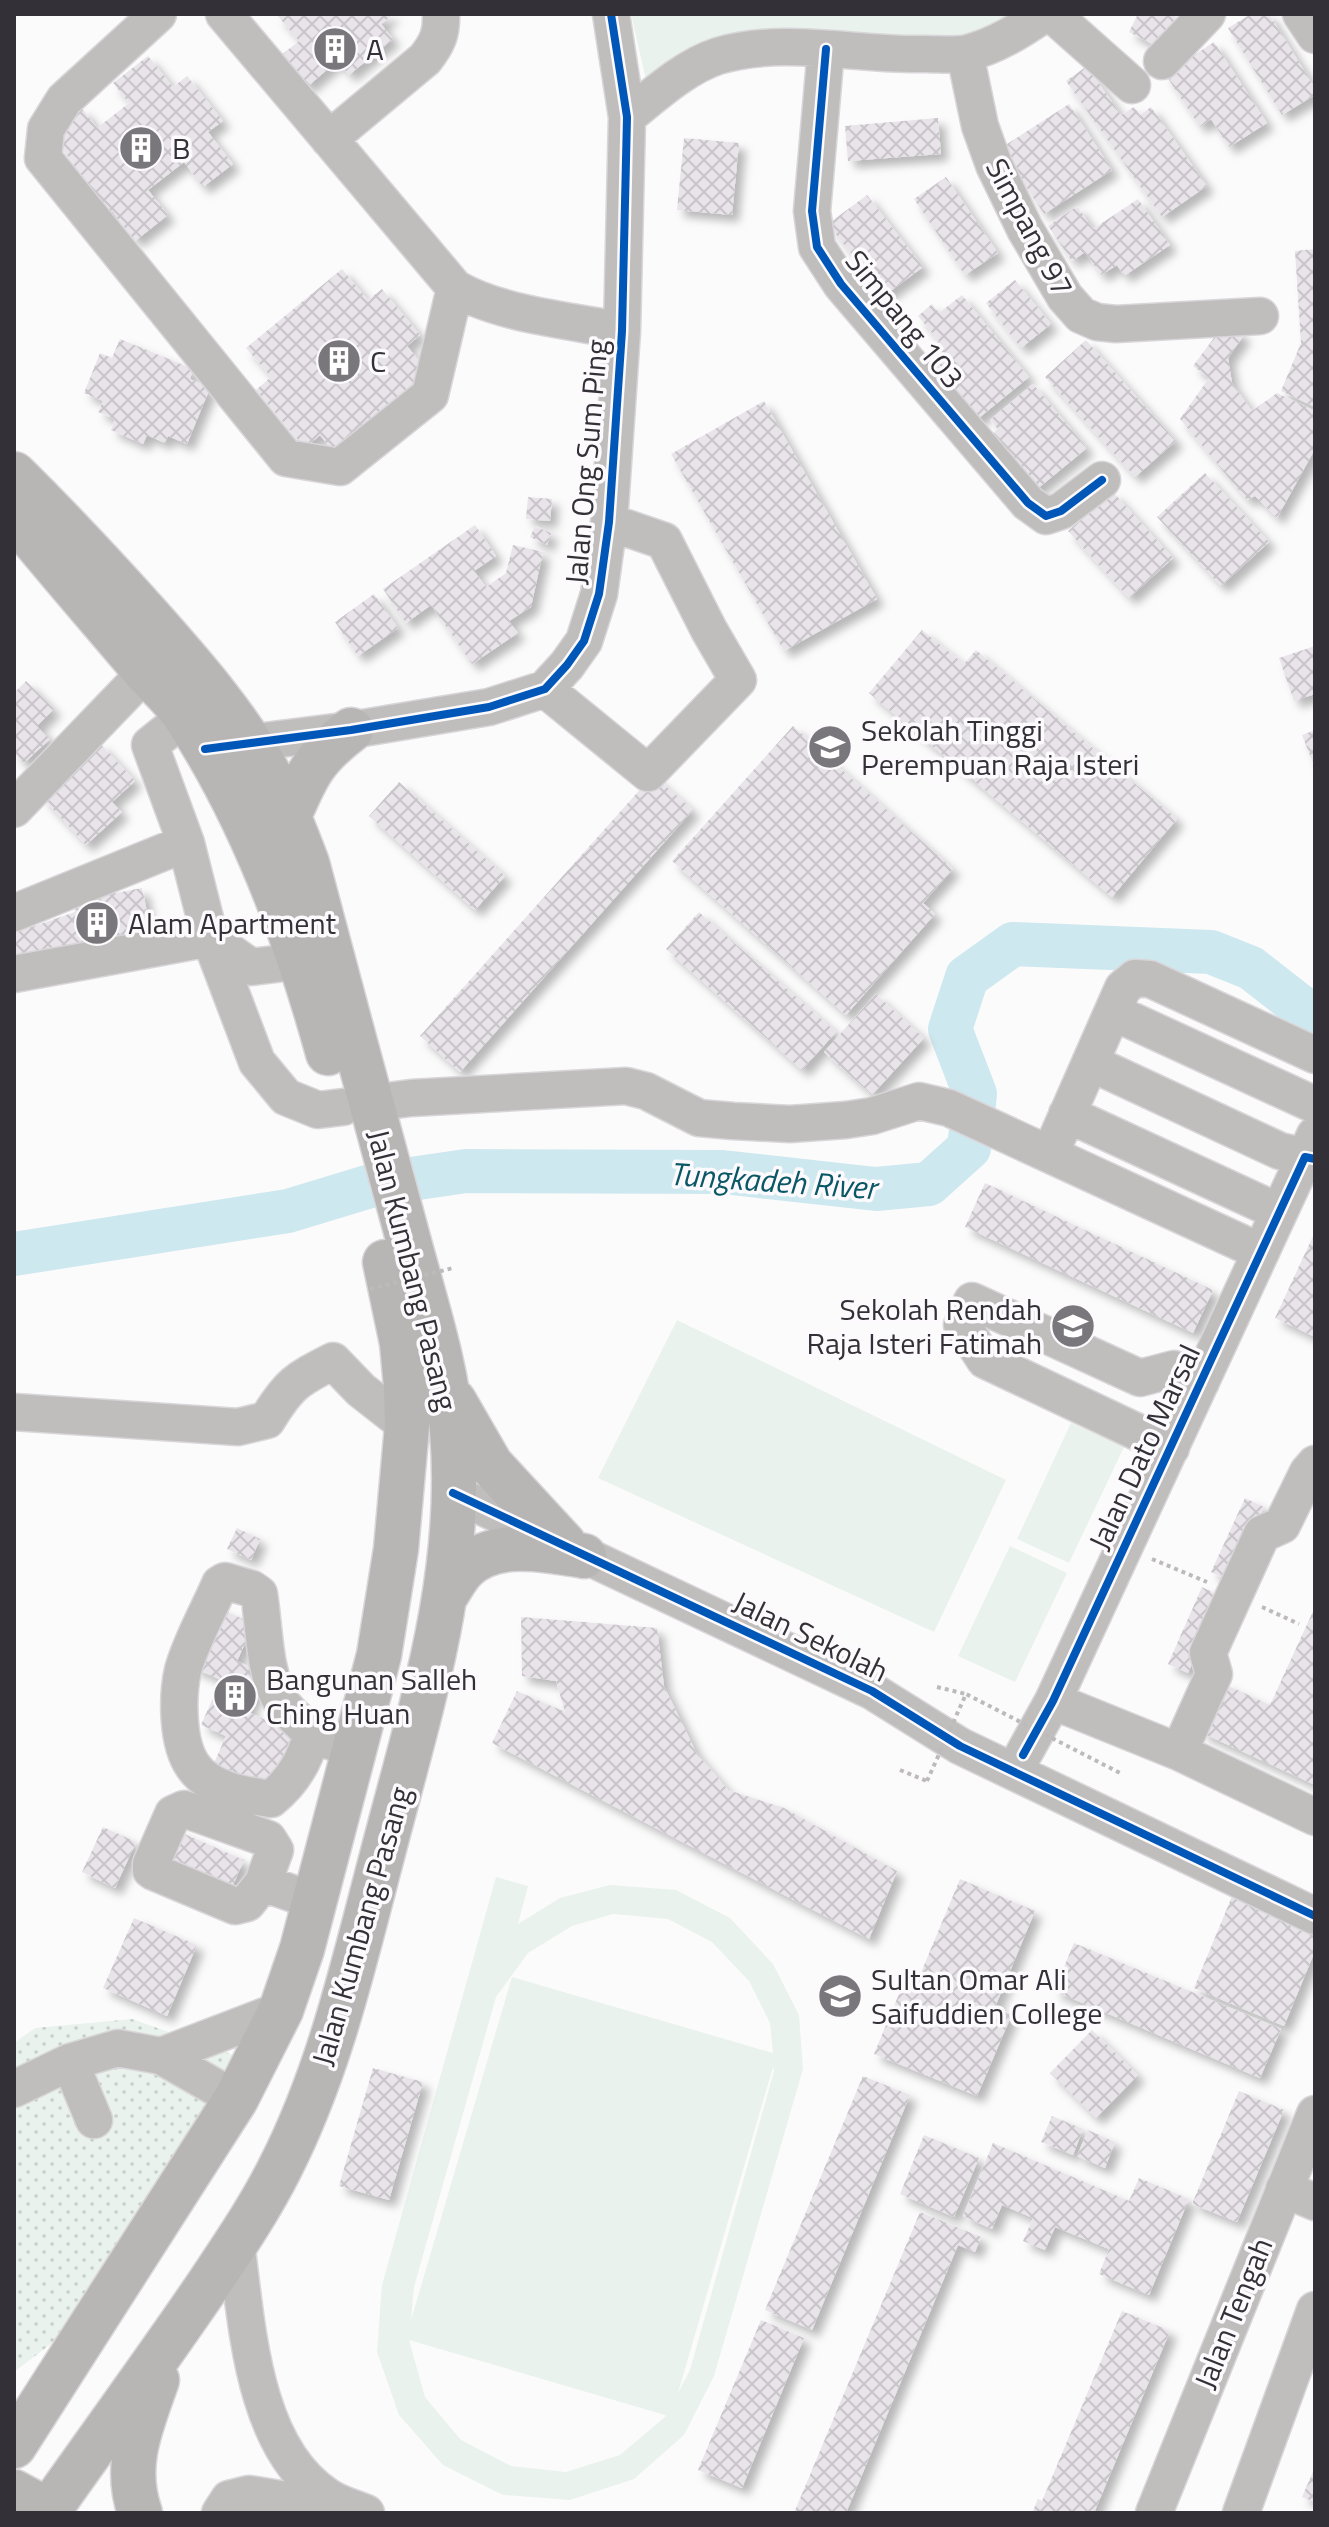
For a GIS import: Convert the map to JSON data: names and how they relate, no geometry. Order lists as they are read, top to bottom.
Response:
{
  "streets": {
    "main road": ["Jalan Kumbang Pasang"],
    "street": [
      "Simpang 97",
      "Simpang 103",
      "Jalan Ong Sum Ping",
      "Jalan Dato Marsal",
      "Jalan Sekolah",
      "Jalan Tengah"
    ]
  },
  "crossings": [
    ["Jalan Kumbang Pasang", "Jalan Sekolah"],
    ["Jalan Dato Marsal", "Jalan Sekolah"]
  ],
  "water": ["Tungkadeh River"],
  "places": {
    "building": [
      "A",
      "B",
      "C",
      "Alam Apartment",
      "Bangunan Salleh Ching Huan"
    ],
    "school or university": ["Sekolah Tinggi Perempuan Raja Isteri", "Sekolah Rendah Raja Isteri Fatimah", "Sultan Omar Ali Saifuddien College"]
  }
}
